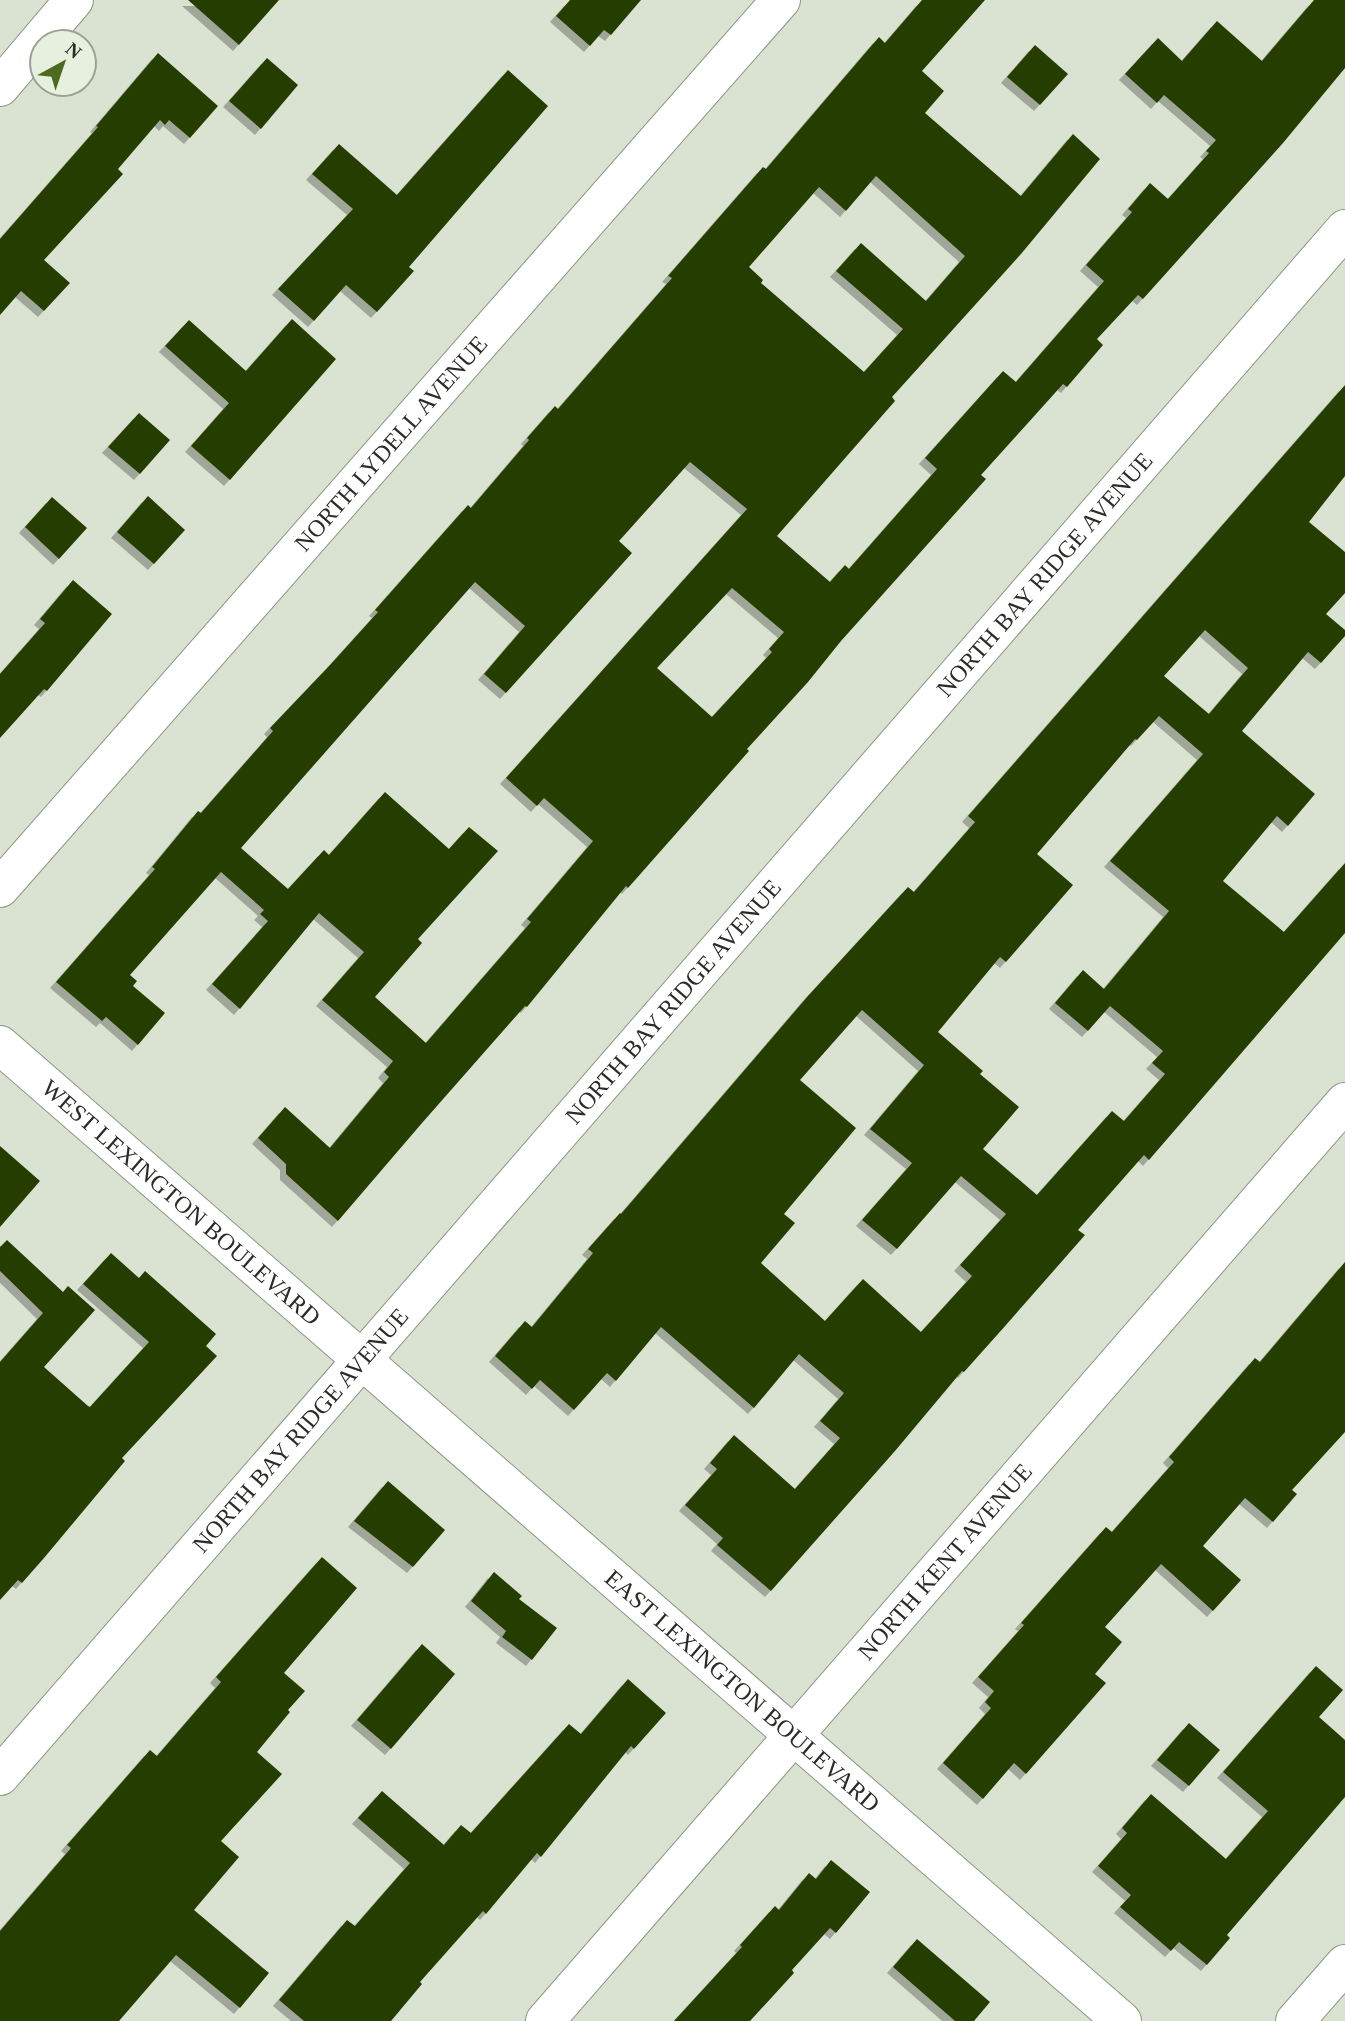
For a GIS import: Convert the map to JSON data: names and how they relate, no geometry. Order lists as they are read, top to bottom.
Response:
{
  "streets": {
    "street": [
      "NORTH LYDELL AVENUE",
      "NORTH BAY RIDGE AVENUE",
      "WEST LEXINGTON BOULEVARD",
      "NORTH KENT AVENUE",
      "EAST LEXINGTON BOULEVARD"
    ]
  },
  "crossings": [
    ["NORTH BAY RIDGE AVENUE", "WEST LEXINGTON BOULEVARD"],
    ["NORTH BAY RIDGE AVENUE", "EAST LEXINGTON BOULEVARD"],
    ["WEST LEXINGTON BOULEVARD", "EAST LEXINGTON BOULEVARD"],
    ["NORTH KENT AVENUE", "EAST LEXINGTON BOULEVARD"]
  ],
  "north": "top right"
}
